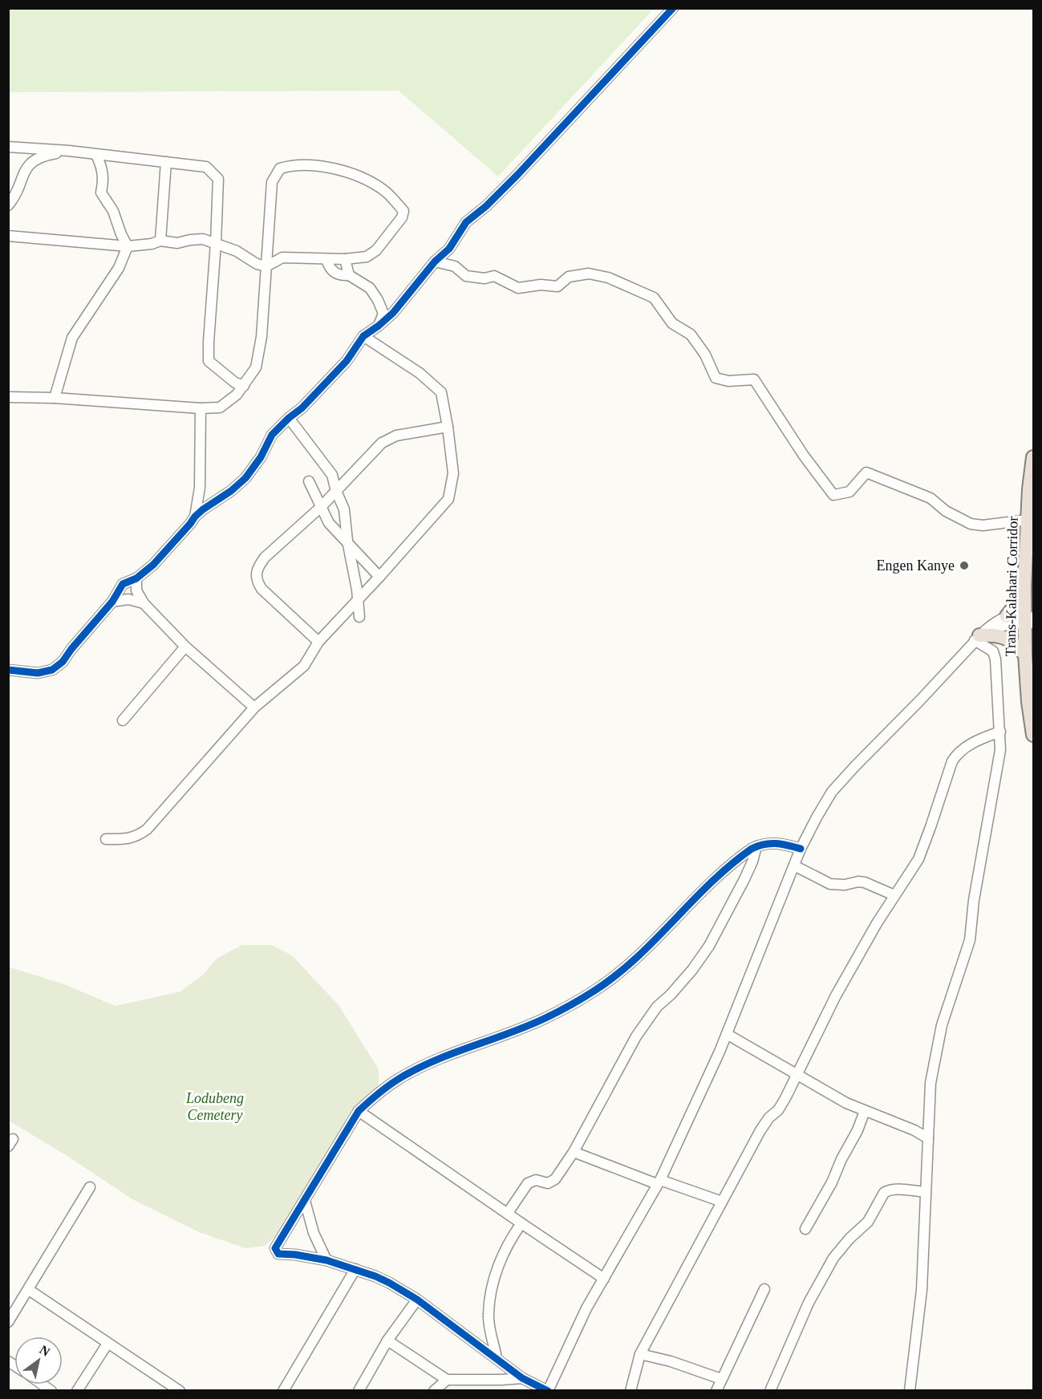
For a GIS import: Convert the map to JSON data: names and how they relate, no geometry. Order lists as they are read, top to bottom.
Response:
{
  "streets": {
    "highway": ["Trans-Kalahari Corridor"]
  },
  "parks": ["Lodubeng Cemetery"],
  "places": ["Engen Kanye"],
  "north": "top right"
}
